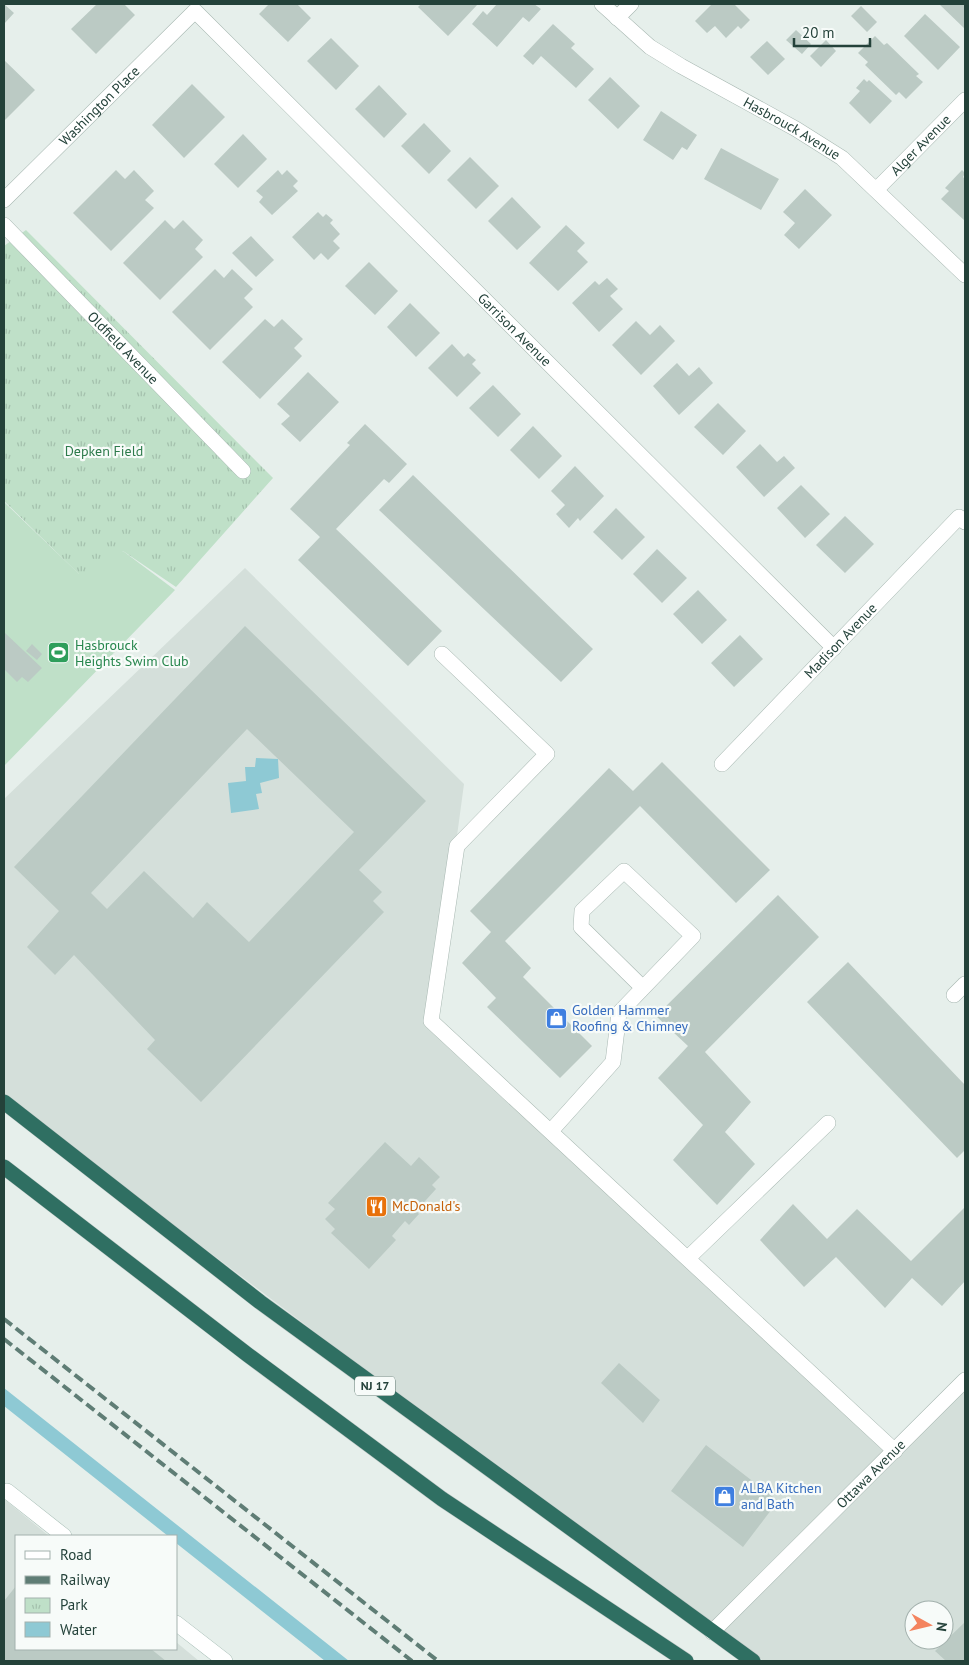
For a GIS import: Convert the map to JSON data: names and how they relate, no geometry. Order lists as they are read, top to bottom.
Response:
{
  "streets": {
    "highway": ["NJ 17"],
    "street": [
      "Washington Place",
      "Hasbrouck Avenue",
      "Alger Avenue",
      "Garrison Avenue",
      "Oldfield Avenue",
      "Madison Avenue",
      "Ottawa Avenue"
    ]
  },
  "crossings": [
    ["Washington Place", "Garrison Avenue"],
    ["Hasbrouck Avenue", "Alger Avenue"],
    ["Garrison Avenue", "Madison Avenue"],
    ["NJ 17", "Ottawa Avenue"]
  ],
  "parks": ["Depken Field"],
  "places": {
    "sports": ["Hasbrouck Heights Swim Club"],
    "shop": ["Golden Hammer Roofing & Chimney", "ALBA Kitchen and Bath"],
    "restaurant": ["McDonald's"]
  },
  "legend": [
    "Road",
    "Railway",
    "Park",
    "Water"
  ],
  "scale_bar": "20 m",
  "north": "right"
}
